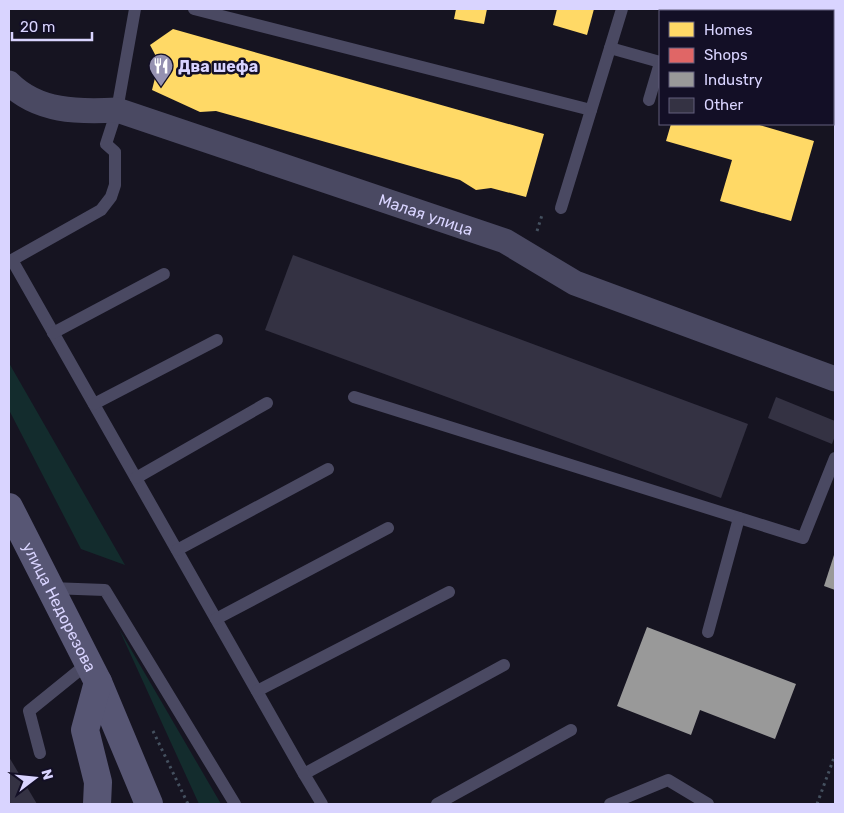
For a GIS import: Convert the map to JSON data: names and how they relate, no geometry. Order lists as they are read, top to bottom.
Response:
{
  "streets": {
    "street": ["Малая улица", "улица Недорезова"]
  },
  "places": {
    "restaurant": ["Два шефа"]
  },
  "legend": [
    "Homes",
    "Shops",
    "Industry",
    "Other"
  ],
  "scale_bar": "20 m",
  "north": "right"
}
